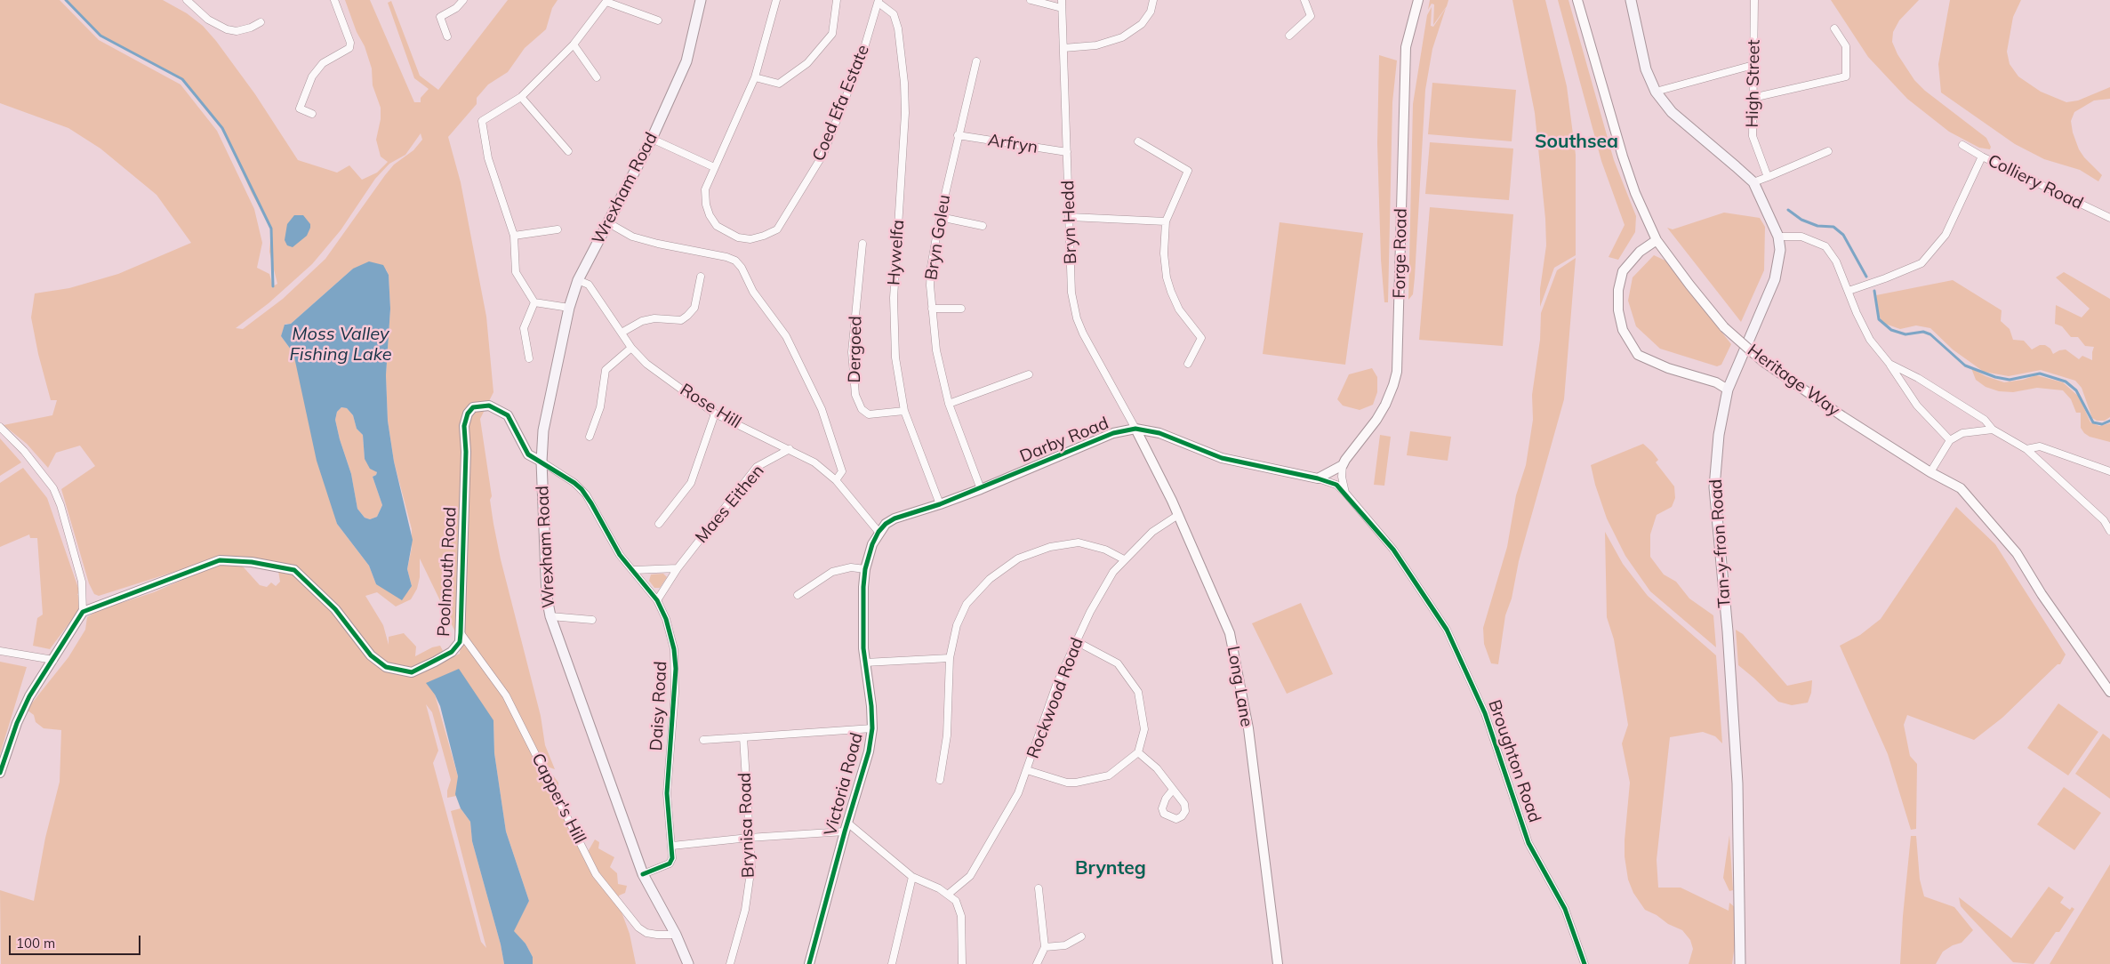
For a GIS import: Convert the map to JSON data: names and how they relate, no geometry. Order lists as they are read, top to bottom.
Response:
{
  "streets": {
    "main road": ["Wrexham Road", "Tan-y-fron Road"],
    "street": [
      "High Street",
      "Coed Efa Estate",
      "Arfryn",
      "Colliery Road",
      "Bryn Hedd",
      "Bryn Goleu",
      "Hywelfa",
      "Forge Road",
      "Dergoed",
      "Heritage Way",
      "Rose Hill",
      "Darby Road",
      "Maes Eithen",
      "Poolmouth Road",
      "Long Lane",
      "Rockwood Road",
      "Daisy Road",
      "Broughton Road",
      "Victoria Road",
      "Capper's Hill",
      "Brynisa Road"
    ]
  },
  "crossings": [
    ["Coed Efa Estate", "Hywelfa"],
    ["Arfryn", "Bryn Hedd"],
    ["Arfryn", "Bryn Goleu"],
    ["Wrexham Road", "Rose Hill"],
    ["Wrexham Road", "Poolmouth Road"],
    ["Wrexham Road", "Daisy Road"],
    ["Wrexham Road", "Capper's Hill"],
    ["Bryn Hedd", "Darby Road"],
    ["Bryn Hedd", "Long Lane"],
    ["Bryn Goleu", "Darby Road"],
    ["Hywelfa", "Dergoed"],
    ["Hywelfa", "Darby Road"],
    ["Forge Road", "Darby Road"],
    ["Forge Road", "Broughton Road"],
    ["Rose Hill", "Darby Road"],
    ["Rose Hill", "Maes Eithen"],
    ["Rose Hill", "Victoria Road"],
    ["Darby Road", "Long Lane"],
    ["Darby Road", "Broughton Road"],
    ["Darby Road", "Victoria Road"],
    ["Maes Eithen", "Daisy Road"],
    ["Poolmouth Road", "Daisy Road"],
    ["Poolmouth Road", "Capper's Hill"],
    ["Long Lane", "Rockwood Road"]
  ],
  "districts": ["Southsea", "Brynteg"],
  "water": ["Moss Valley Fishing Lake"],
  "scale_bar": "100 m"
}
